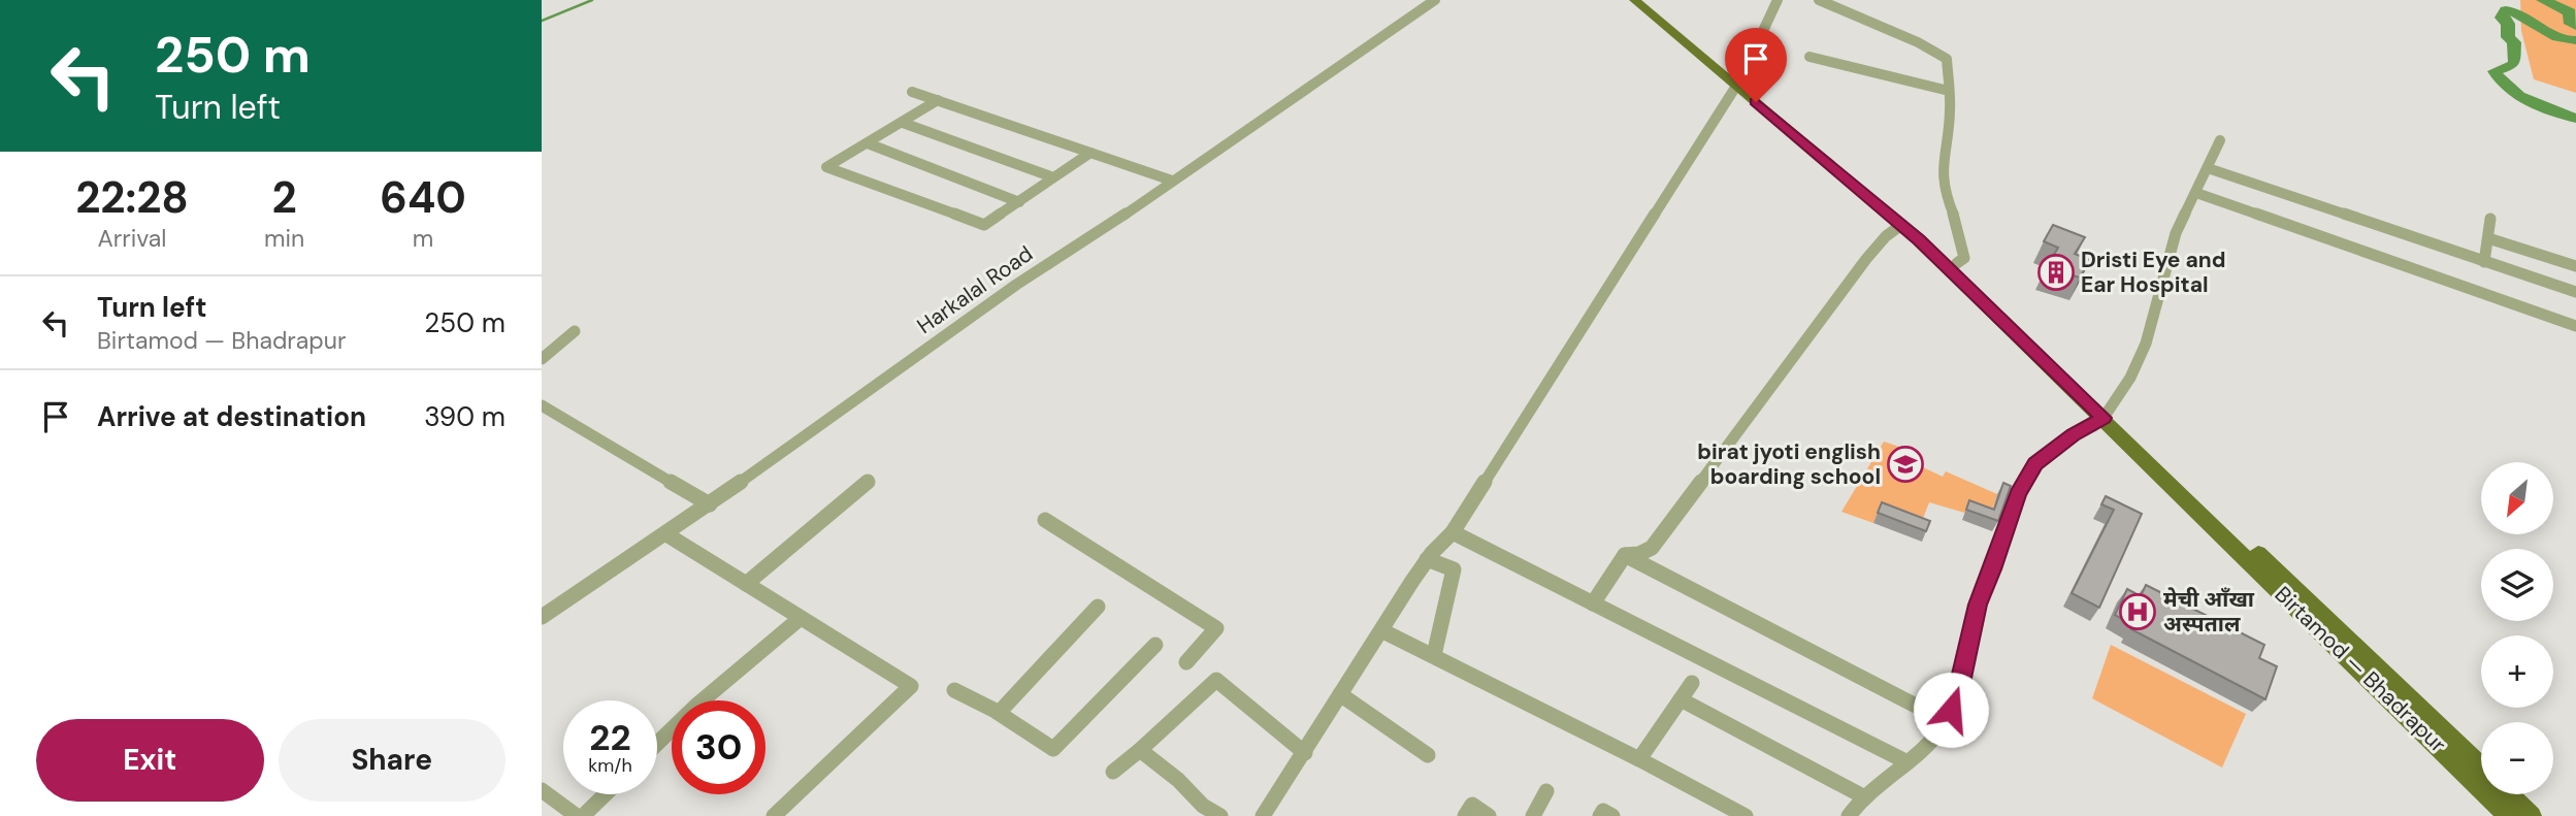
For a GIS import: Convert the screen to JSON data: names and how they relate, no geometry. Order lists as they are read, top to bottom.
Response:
{
  "streets": {
    "main road": ["Birtamod — Bhadrapur"],
    "street": ["Harkalal Road"]
  },
  "places": {
    "building": ["Dristi Eye and Ear Hospital"],
    "school or university": ["birat jyoti english boarding school"],
    "hospital": ["मेची आँखा अस्पताल"]
  },
  "north": "bottom left",
  "page": {
    "turn": ["250 m", "Turn left"],
    "eta": [
      "22:28",
      "Arrival",
      "2",
      "min",
      "640",
      "m"
    ],
    "list": [
      {
        "name": "Turn left",
        "note": "Birtamod — Bhadrapur",
        "value": "250 m"
      },
      {
        "name": "Arrive at destination",
        "value": "390 m"
      }
    ],
    "map_buttons": ["+", "−"],
    "speed": "22 km/h",
    "limit": "30",
    "buttons": ["Exit", "Share"]
  }
}
